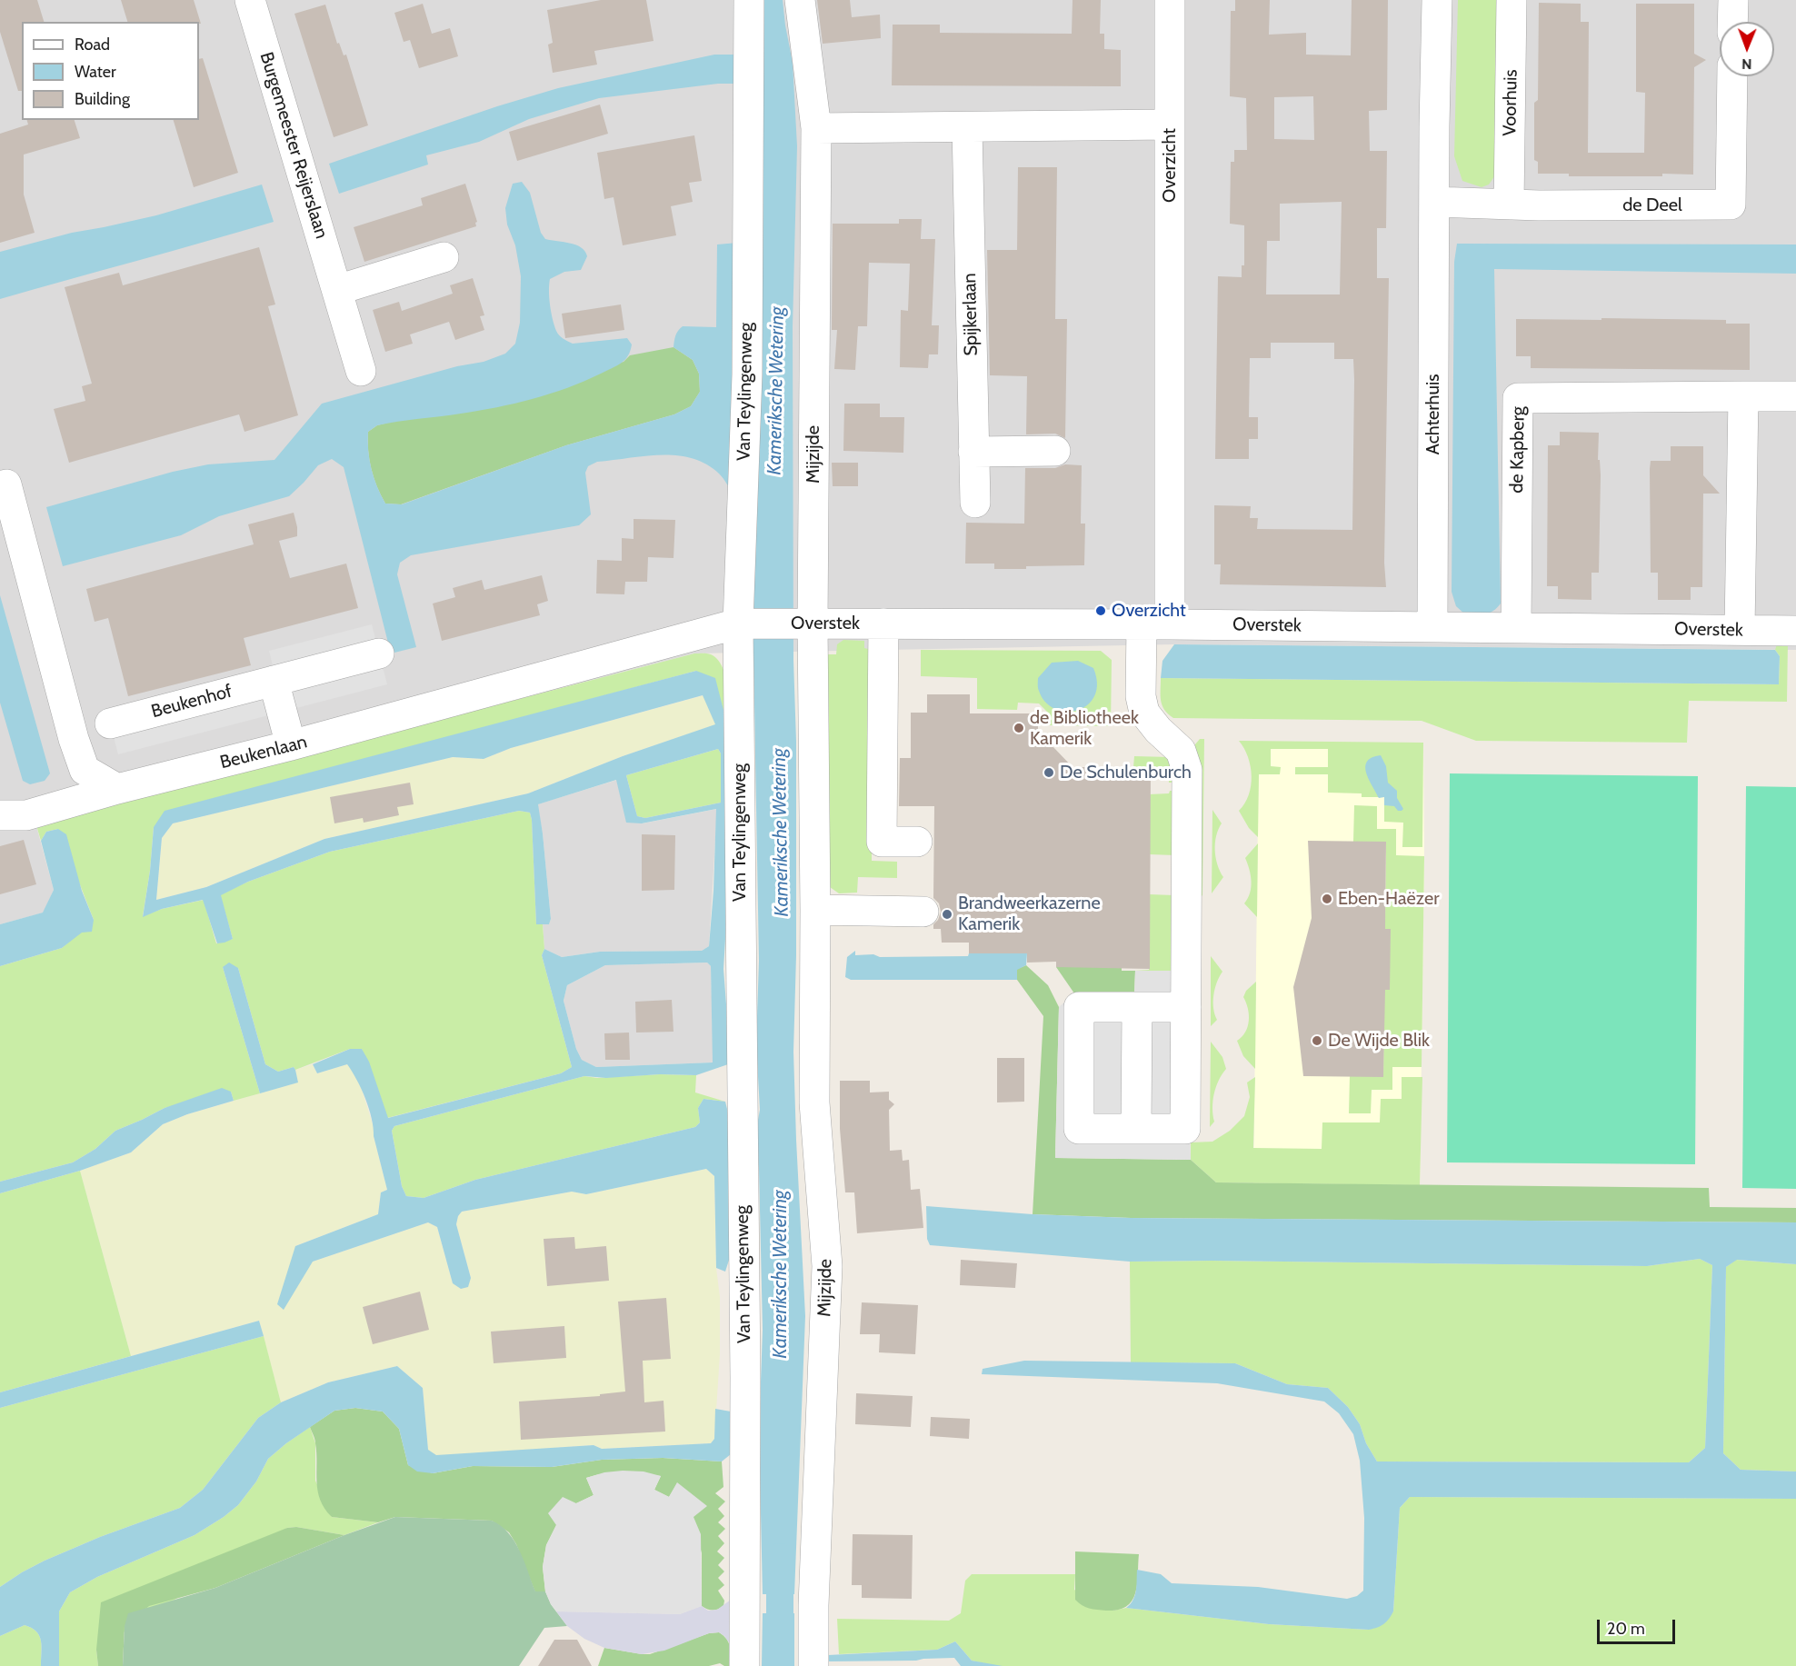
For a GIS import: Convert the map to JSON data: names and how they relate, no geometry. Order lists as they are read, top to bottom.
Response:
{
  "streets": {
    "street": [
      "Voorhuis",
      "Burgemeester Reijerslaan",
      "Overzicht",
      "de Deel",
      "Spijkerlaan",
      "Van Teylingenweg",
      "Achterhuis",
      "de Kapberg",
      "Mijzijde",
      "Overstek",
      "Beukenhof",
      "Beukenlaan"
    ]
  },
  "crossings": [
    ["Voorhuis", "de Deel"],
    ["Overzicht", "Overstek"],
    ["de Deel", "Achterhuis"],
    ["Van Teylingenweg", "Overstek"],
    ["Van Teylingenweg", "Beukenlaan"],
    ["Achterhuis", "Overstek"],
    ["de Kapberg", "Overstek"],
    ["Mijzijde", "Overstek"],
    ["Overstek", "Beukenlaan"]
  ],
  "water": ["Kameriksche Wetering"],
  "places": [
    "Overzicht",
    "de Bibliotheek Kamerik",
    "De Schulenburch",
    "Eben-Haëzer",
    "Brandweerkazerne Kamerik",
    "De Wijde Blik"
  ],
  "legend": ["Road", "Water", "Building"],
  "scale_bar": "20 m",
  "north": "bottom"
}
